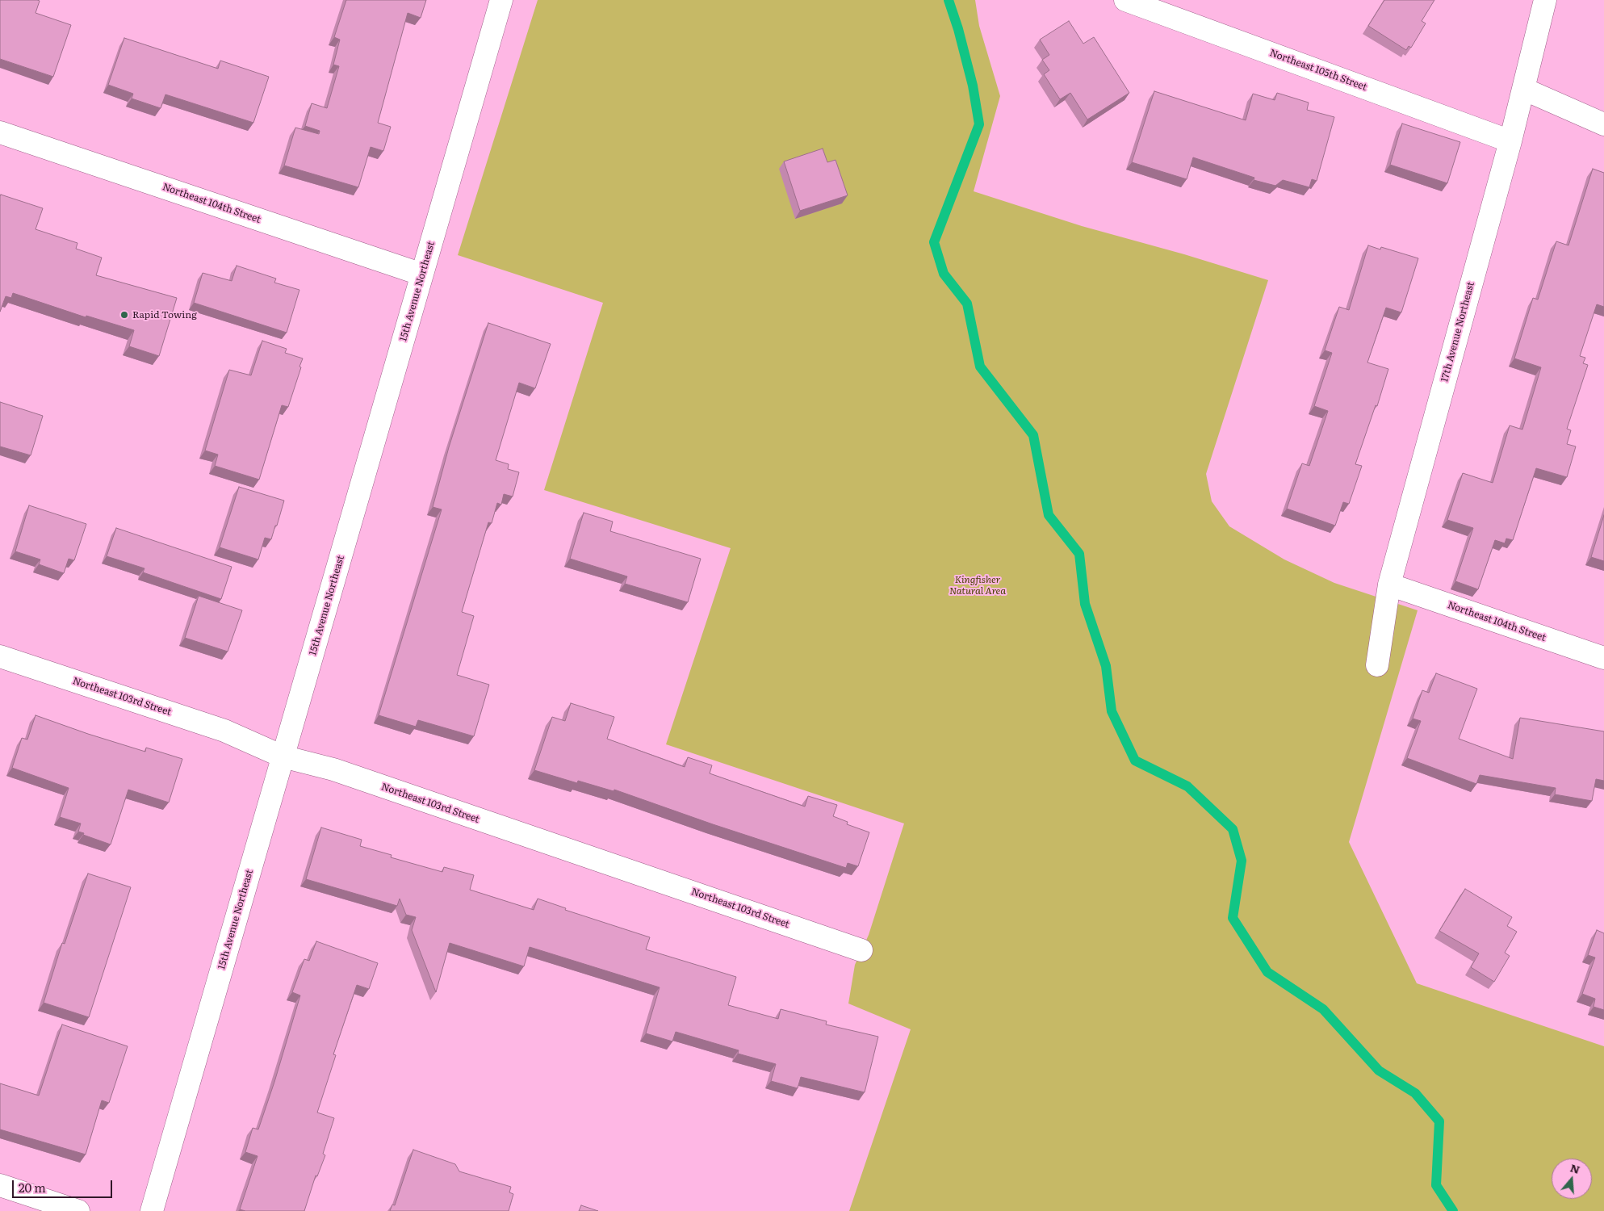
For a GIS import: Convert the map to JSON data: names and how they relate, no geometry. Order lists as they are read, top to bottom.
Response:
{
  "streets": {
    "street": [
      "Northeast 105th Street",
      "Northeast 104th Street",
      "15th Avenue Northeast",
      "17th Avenue Northeast",
      "Northeast 103rd Street"
    ]
  },
  "crossings": [
    ["Northeast 105th Street", "17th Avenue Northeast"],
    ["Northeast 104th Street", "15th Avenue Northeast"],
    ["Northeast 104th Street", "17th Avenue Northeast"],
    ["15th Avenue Northeast", "Northeast 103rd Street"]
  ],
  "parks": ["Kingfisher Natural Area"],
  "places": ["Rapid Towing"],
  "scale_bar": "20 m",
  "north": "top"
}
